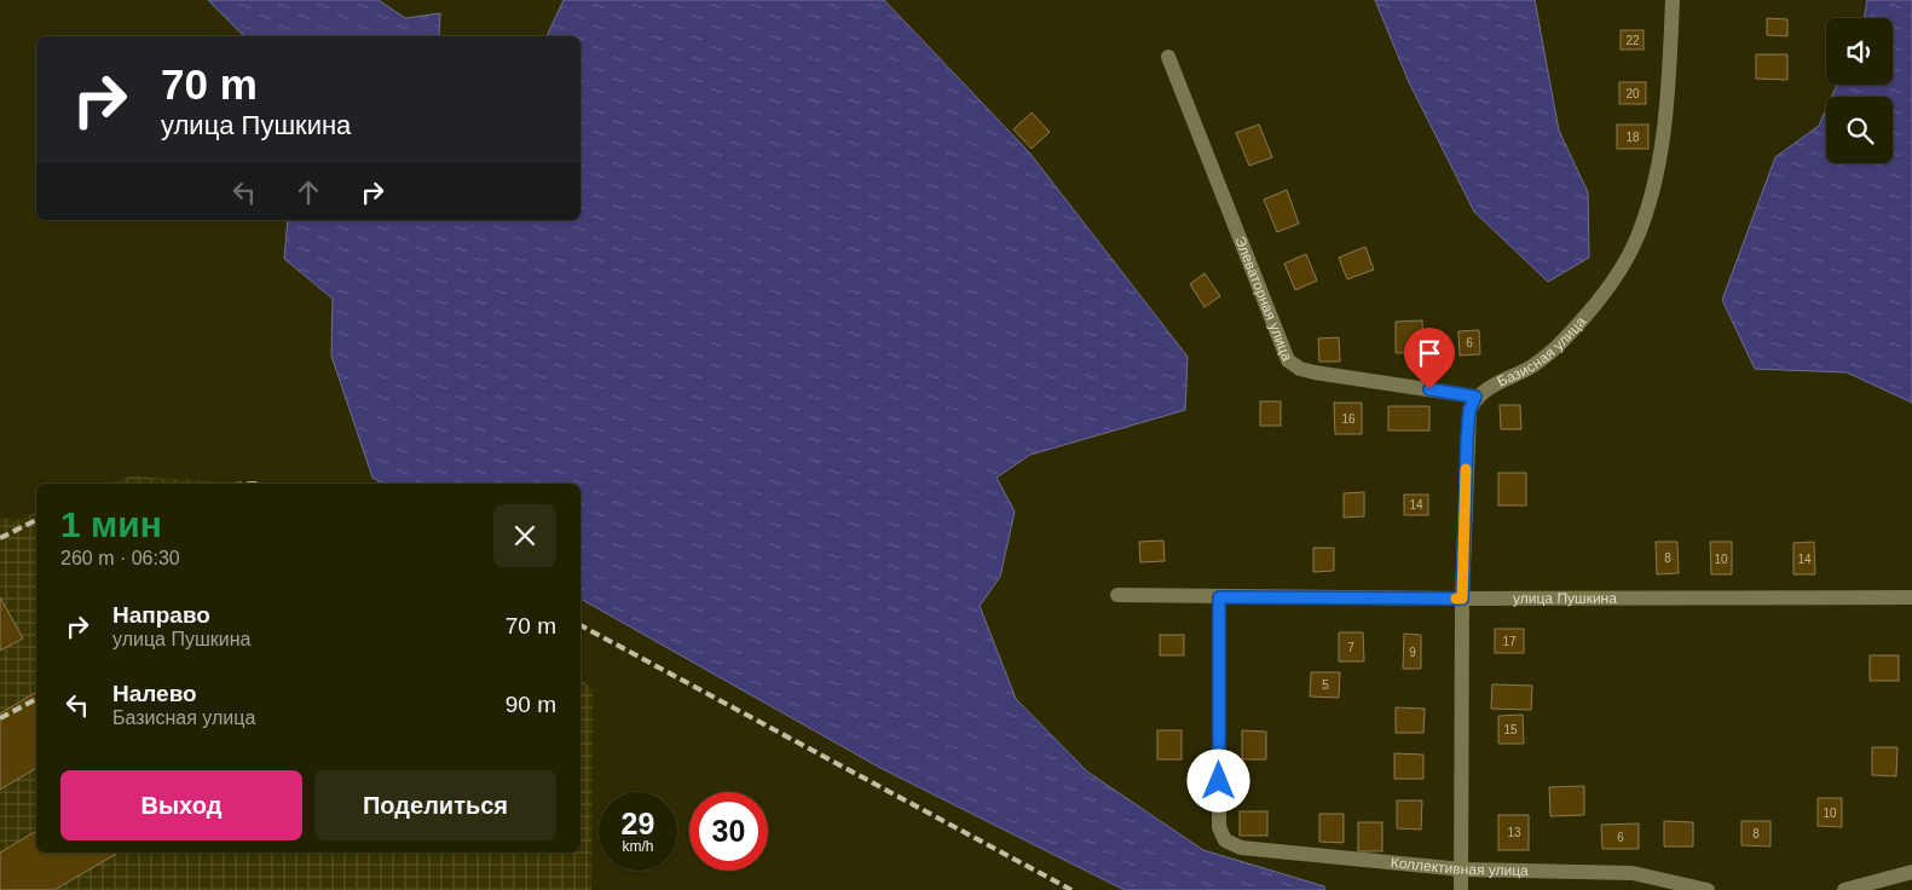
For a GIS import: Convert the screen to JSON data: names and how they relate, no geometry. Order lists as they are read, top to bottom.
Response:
{
  "streets": {
    "street": [
      "Элеваторная улица",
      "Базисная улица",
      "улица Пушкина",
      "Коллективная улица"
    ]
  },
  "crossings": [
    ["Элеваторная улица", "Базисная улица"],
    ["улица Пушкина", "Коллективная улица"]
  ],
  "house_numbers": [
    "22",
    "20",
    "18",
    "6",
    "16",
    "14",
    "8",
    "10",
    "14",
    "17",
    "7",
    "9",
    "5",
    "15",
    "10",
    "13",
    "8",
    "6"
  ],
  "page": {
    "turn": ["70 m", "улица Пушкина"],
    "heading": ["1 мин", "260 m · 06:30"],
    "list": [
      {
        "name": "Направо",
        "note": "улица Пушкина",
        "value": "70 m"
      },
      {
        "name": "Налево",
        "note": "Базисная улица",
        "value": "90 m"
      }
    ],
    "buttons": ["Выход", "Поделиться"],
    "speed": "29 km/h",
    "limit": "30"
  }
}
